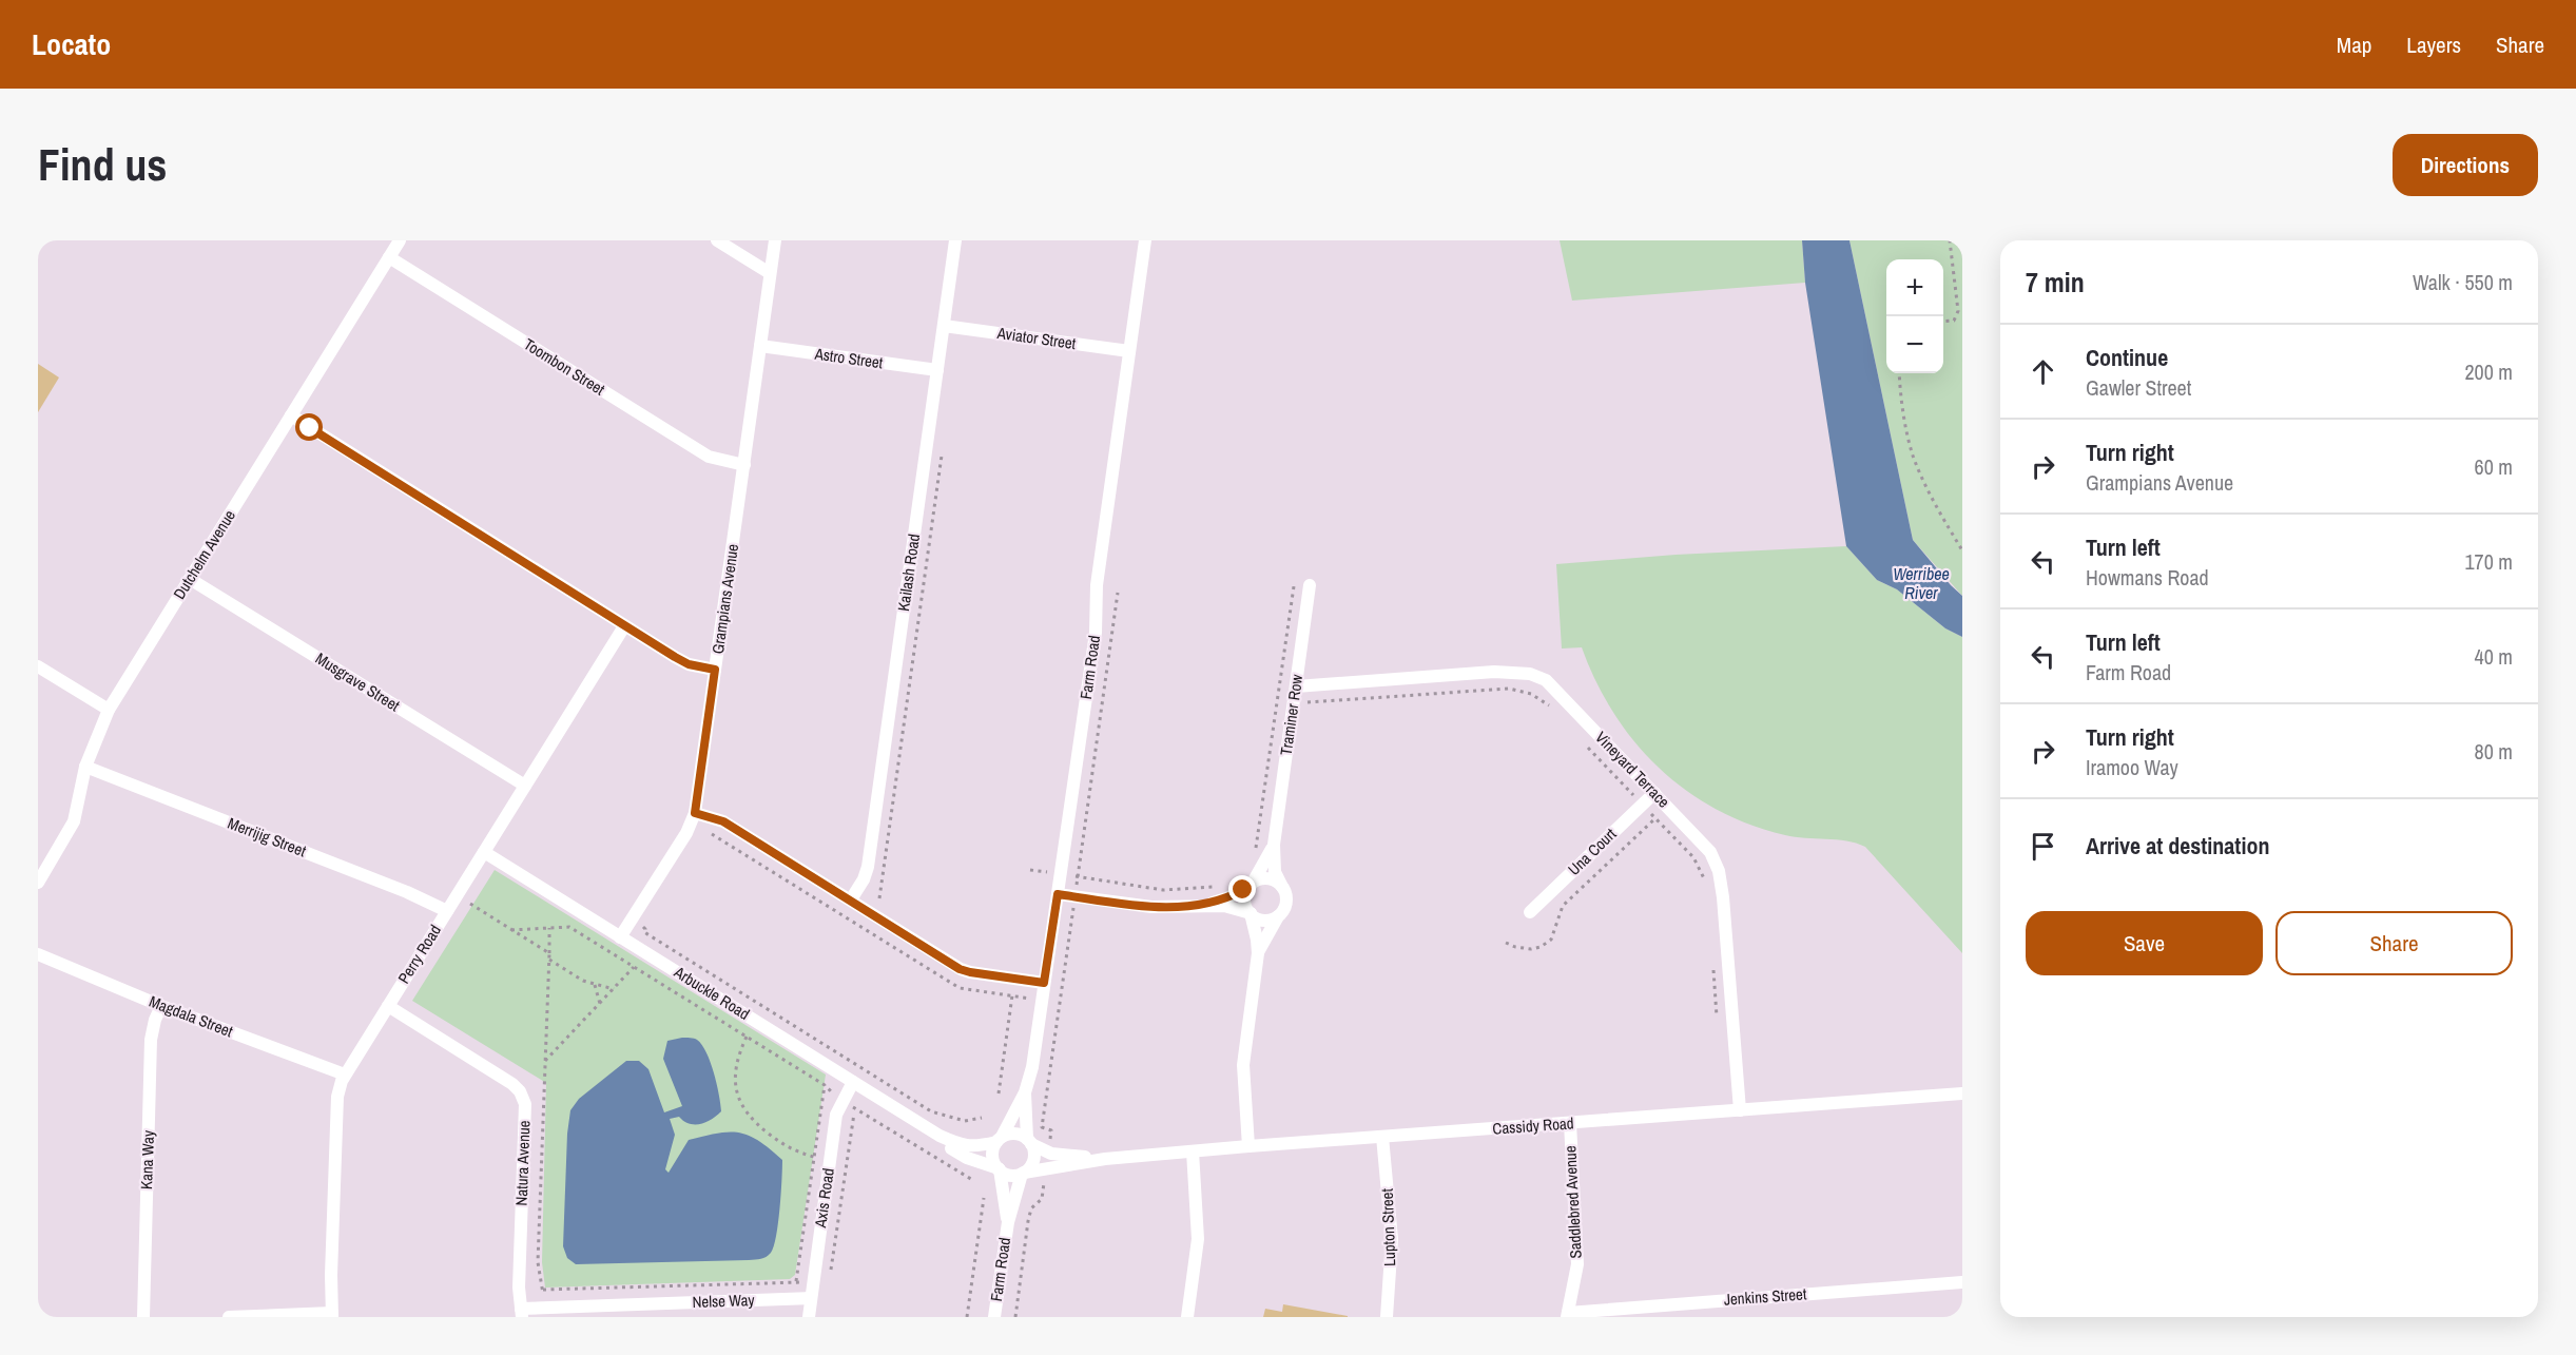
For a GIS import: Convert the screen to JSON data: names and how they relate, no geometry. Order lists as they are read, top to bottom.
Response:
{
  "streets": {
    "street": [
      "Aviator Street",
      "Astro Street",
      "Toombon Street",
      "Dutchelm Avenue",
      "Kailash Road",
      "Grampians Avenue",
      "Farm Road",
      "Musgrave Street",
      "Traminer Row",
      "Vineyard Terrace",
      "Merrijig Street",
      "Una Court",
      "Perry Road",
      "Arbuckle Road",
      "Magdala Street",
      "Cassidy Road",
      "Kana Way",
      "Natura Avenue",
      "Axis Road",
      "Saddlebred Avenue",
      "Lupton Street",
      "Jenkins Street",
      "Nelse Way"
    ]
  },
  "crossings": [
    ["Aviator Street", "Kailash Road"],
    ["Aviator Street", "Farm Road"],
    ["Astro Street", "Kailash Road"],
    ["Astro Street", "Grampians Avenue"],
    ["Toombon Street", "Dutchelm Avenue"],
    ["Toombon Street", "Grampians Avenue"],
    ["Dutchelm Avenue", "Musgrave Street"],
    ["Dutchelm Avenue", "Merrijig Street"],
    ["Grampians Avenue", "Arbuckle Road"],
    ["Farm Road", "Arbuckle Road"],
    ["Farm Road", "Cassidy Road"],
    ["Musgrave Street", "Perry Road"],
    ["Traminer Row", "Vineyard Terrace"],
    ["Vineyard Terrace", "Una Court"],
    ["Vineyard Terrace", "Cassidy Road"],
    ["Merrijig Street", "Perry Road"],
    ["Perry Road", "Arbuckle Road"],
    ["Perry Road", "Magdala Street"],
    ["Perry Road", "Natura Avenue"],
    ["Arbuckle Road", "Cassidy Road"],
    ["Arbuckle Road", "Axis Road"],
    ["Magdala Street", "Kana Way"],
    ["Cassidy Road", "Saddlebred Avenue"],
    ["Cassidy Road", "Lupton Street"],
    ["Natura Avenue", "Nelse Way"],
    ["Axis Road", "Nelse Way"],
    ["Saddlebred Avenue", "Jenkins Street"]
  ],
  "water": ["Werribee River"],
  "page": {
    "header": "Locato",
    "nav": ["Map", "Layers", "Share"],
    "buttons": [
      "Directions",
      ["Save", "Share"]
    ],
    "title": "Find us",
    "heading": ["7 min", "Walk · 550 m"],
    "map_buttons": ["+", "−"],
    "list": [
      ["Continue", "Gawler Street", "200 m"],
      ["Turn right", "Grampians Avenue", "60 m"],
      ["Turn left", "Howmans Road", "170 m"],
      ["Turn left", "Farm Road", "40 m"],
      ["Turn right", "Iramoo Way", "80 m"],
      "Arrive at destination"
    ]
  }
}
